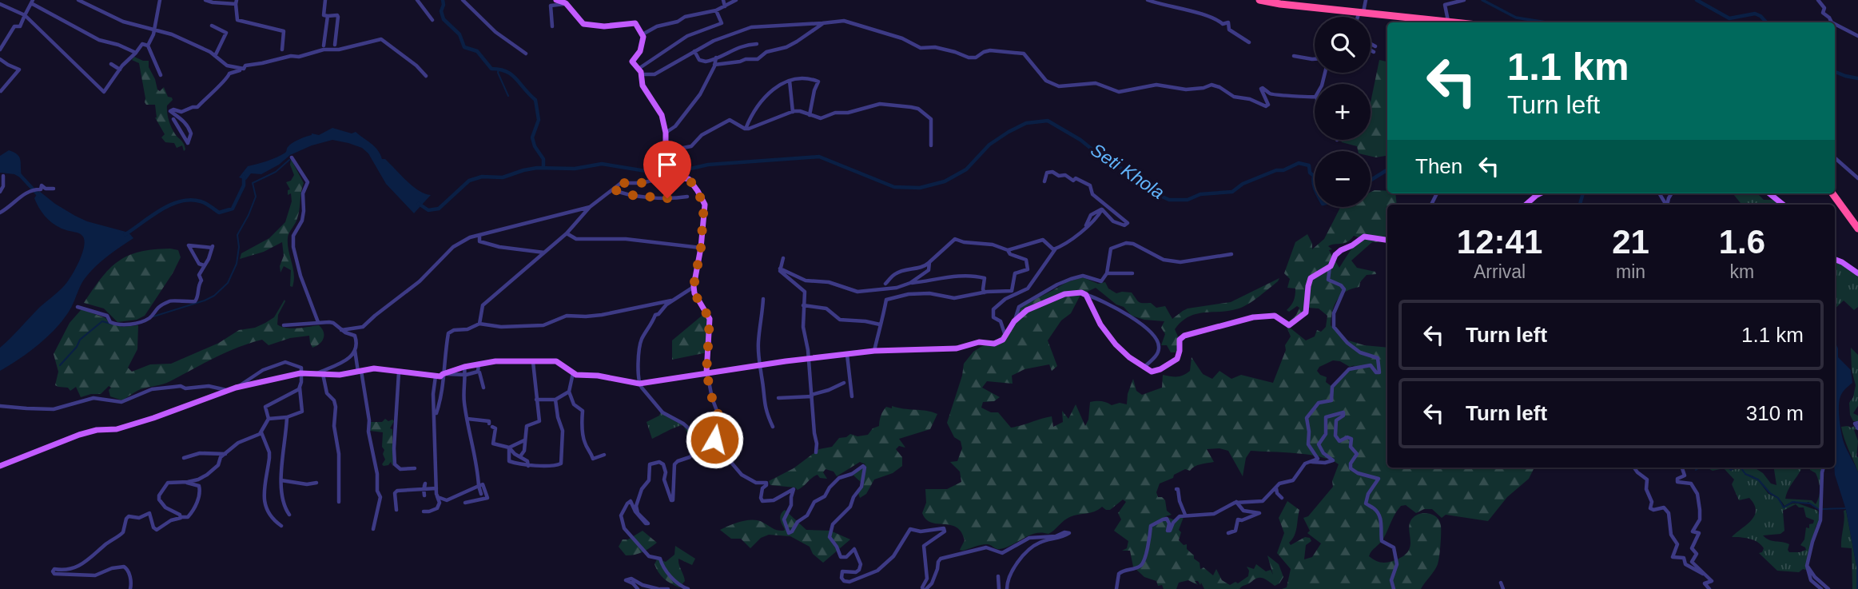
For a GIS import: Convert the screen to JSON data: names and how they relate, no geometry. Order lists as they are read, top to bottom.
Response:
{
  "water": ["Seti Khola"],
  "page": {
    "map_buttons": ["+", "−"],
    "turn": ["1.1 km", "Turn left"],
    "then": "Then",
    "eta": [
      "12:41",
      "Arrival",
      "21",
      "min",
      "1.6",
      "km"
    ],
    "list": [
      {
        "name": "Turn left",
        "value": "1.1 km"
      },
      {
        "name": "Turn left",
        "value": "310 m"
      }
    ]
  }
}
